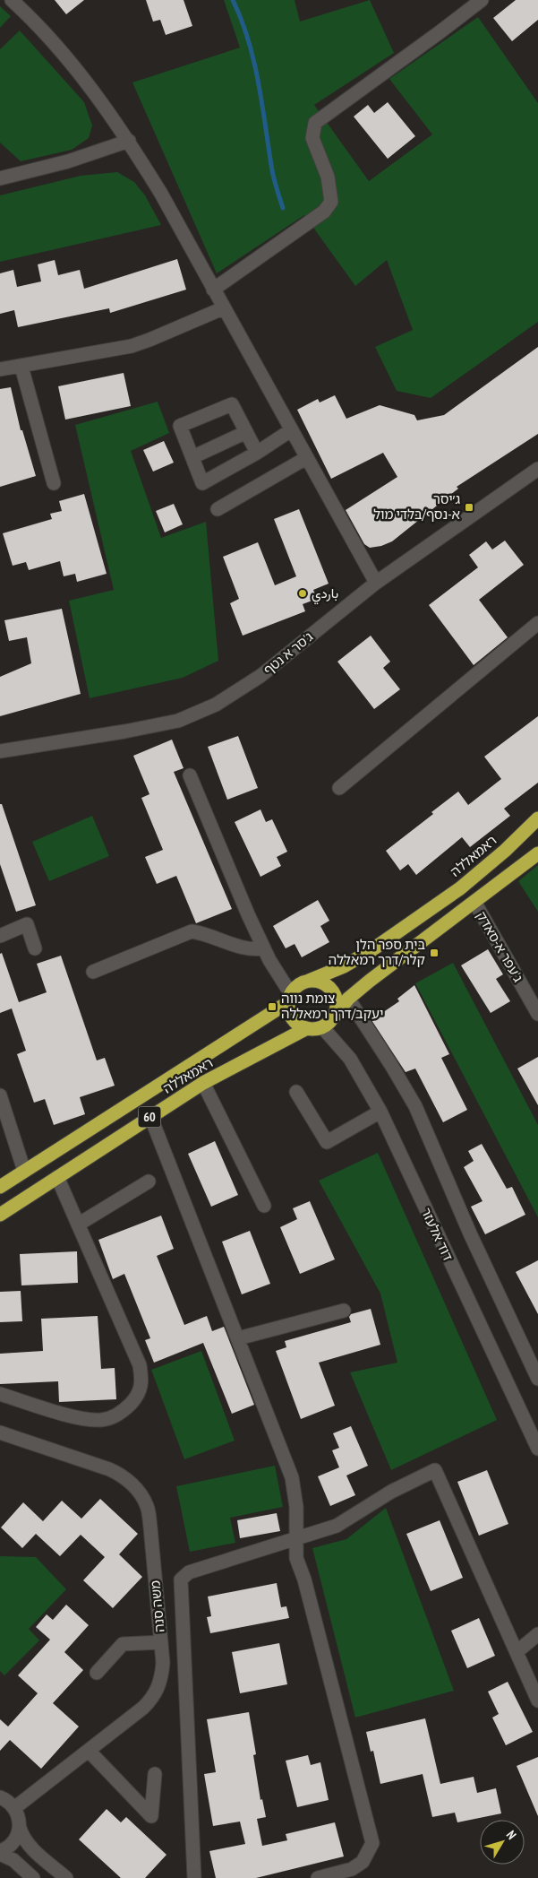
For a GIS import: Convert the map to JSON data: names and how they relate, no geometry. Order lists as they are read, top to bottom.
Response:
{
  "streets": {
    "highway": ["ראמאללה", "60"],
    "street": [
      "ג'סר א נטף",
      "ג'עפר א-סאדק",
      "דוד אלעזר",
      "משה סנה"
    ]
  },
  "crossings": [
    ["ראמאללה", "60"],
    ["ראמאללה", "דוד אלעזר"],
    ["60", "דוד אלעזר"]
  ],
  "places": {
    "transit": ["ג׳יסר א-נסף/בלדי מול", "בית ספר הלן קלר/דרך רמאללה", "צומת נווה יעקב/דרך רמאללה"],
    "other": ["باردي"]
  },
  "north": "top right"
}
